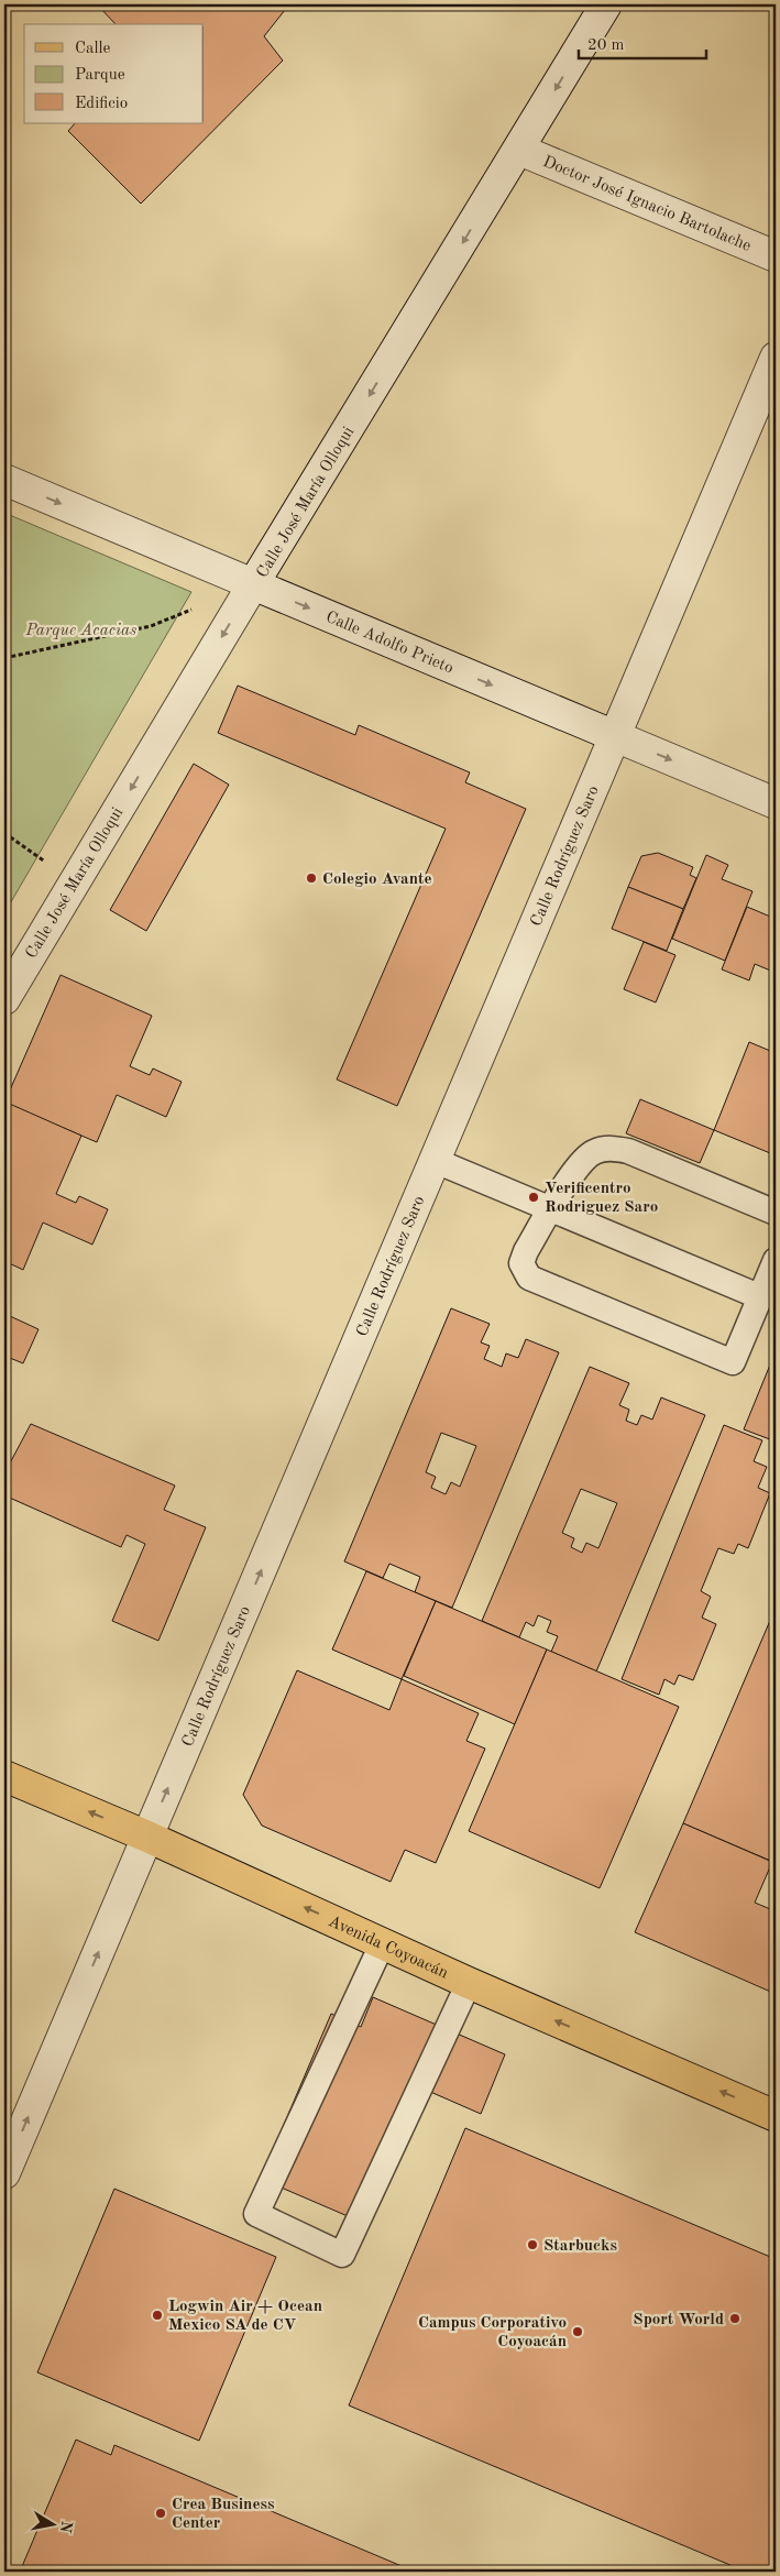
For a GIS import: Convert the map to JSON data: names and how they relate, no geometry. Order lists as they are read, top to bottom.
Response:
{
  "streets": {
    "main road": ["Avenida Coyoacán"],
    "street": [
      "Doctor José Ignacio Bartolache",
      "Calle José María Olloqui",
      "Calle Adolfo Prieto",
      "Calle Rodríguez Saro"
    ]
  },
  "crossings": [
    ["Doctor José Ignacio Bartolache", "Calle José María Olloqui"],
    ["Calle José María Olloqui", "Calle Adolfo Prieto"],
    ["Calle Adolfo Prieto", "Calle Rodríguez Saro"],
    ["Calle Rodríguez Saro", "Avenida Coyoacán"]
  ],
  "one_way": [
    "Calle José María Olloqui",
    "Calle Adolfo Prieto",
    "Calle Rodríguez Saro",
    "Avenida Coyoacán"
  ],
  "parks": ["Parque Acacias"],
  "places": [
    "Colegio Avante",
    "Verificentro Rodriguez Saro",
    "Starbucks",
    "Logwin Air + Ocean Mexico SA de CV",
    "Sport World",
    "Campus Corporativo Coyoacán",
    "Crea Business Center"
  ],
  "legend": ["Calle", "Parque", "Edificio"],
  "scale_bar": "20 m",
  "north": "right"
}
